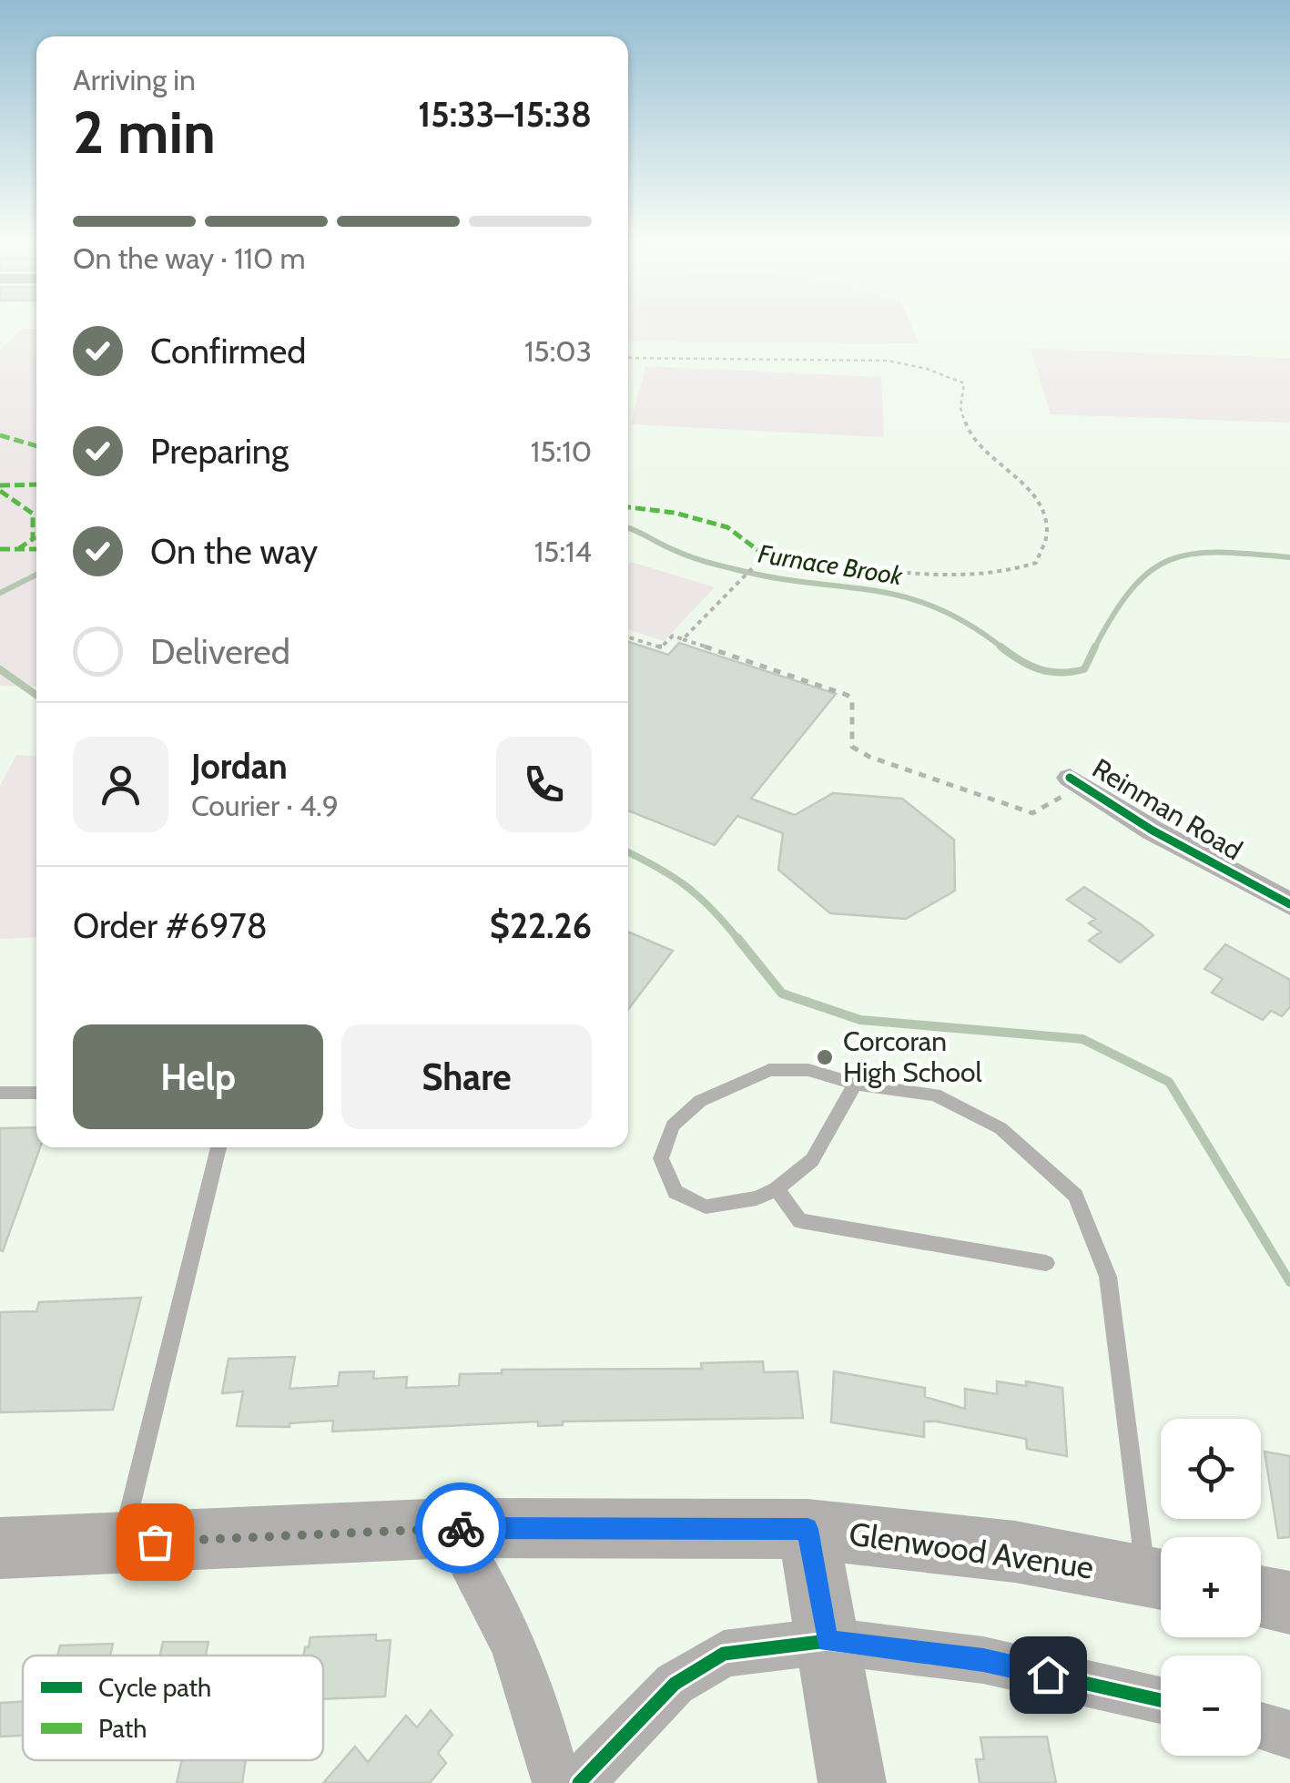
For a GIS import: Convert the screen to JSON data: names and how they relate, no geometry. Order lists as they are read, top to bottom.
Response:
{
  "streets": {
    "main road": ["Glenwood Avenue"],
    "street": ["Reinman Road"]
  },
  "water": ["Furnace Brook"],
  "places": ["Corcoran High School"],
  "legend": ["Cycle path", "Path"],
  "page": {
    "heading": ["2 min", "Arriving in", "15:33–15:38"],
    "panel": [
      "Jordan",
      "Courier · 4.9",
      "Order #6978",
      "$22.26"
    ],
    "bar": "On the way · 110 m",
    "list": [
      ["Confirmed", "15:03"],
      ["Preparing", "15:10"],
      ["On the way", "15:14"],
      "Delivered"
    ],
    "buttons": ["Help", "Share"],
    "map_buttons": ["+", "−"]
  }
}
